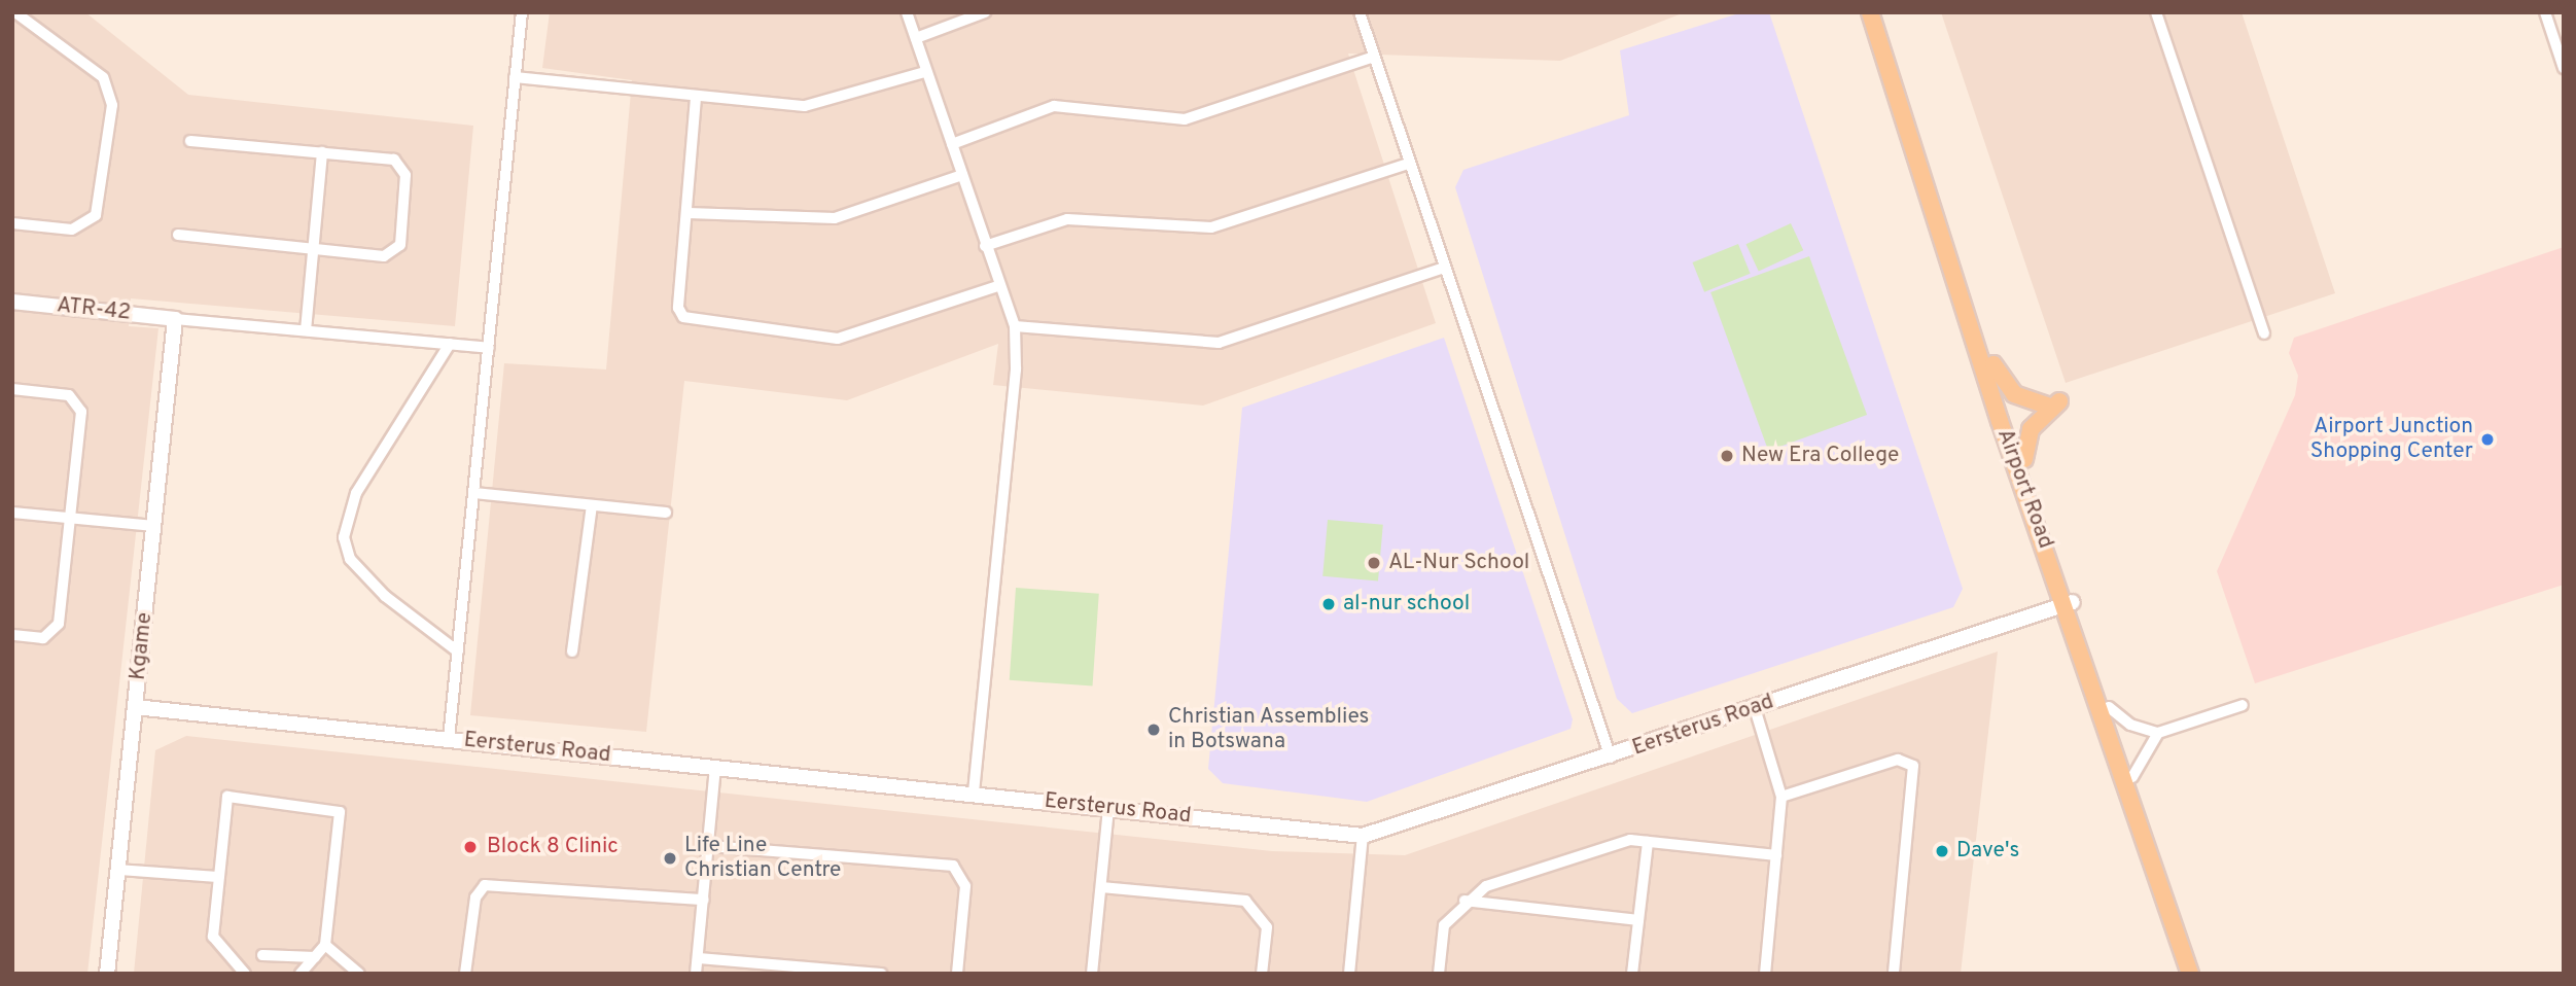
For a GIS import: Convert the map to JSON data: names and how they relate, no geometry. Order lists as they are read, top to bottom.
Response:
{
  "streets": {
    "main road": ["Airport Road"],
    "street": ["ATR-42", "Kgame", "Eersterus Road"]
  },
  "crossings": [
    ["ATR-42", "Kgame"],
    ["Airport Road", "Eersterus Road"],
    ["Kgame", "Eersterus Road"]
  ],
  "places": [
    "Airport Junction Shopping Center",
    "New Era College",
    "AL-Nur School",
    "al-nur school",
    "Christian Assemblies in Botswana",
    "Block 8 Clinic",
    "Dave's",
    "Life Line Christian Centre"
  ]
}
